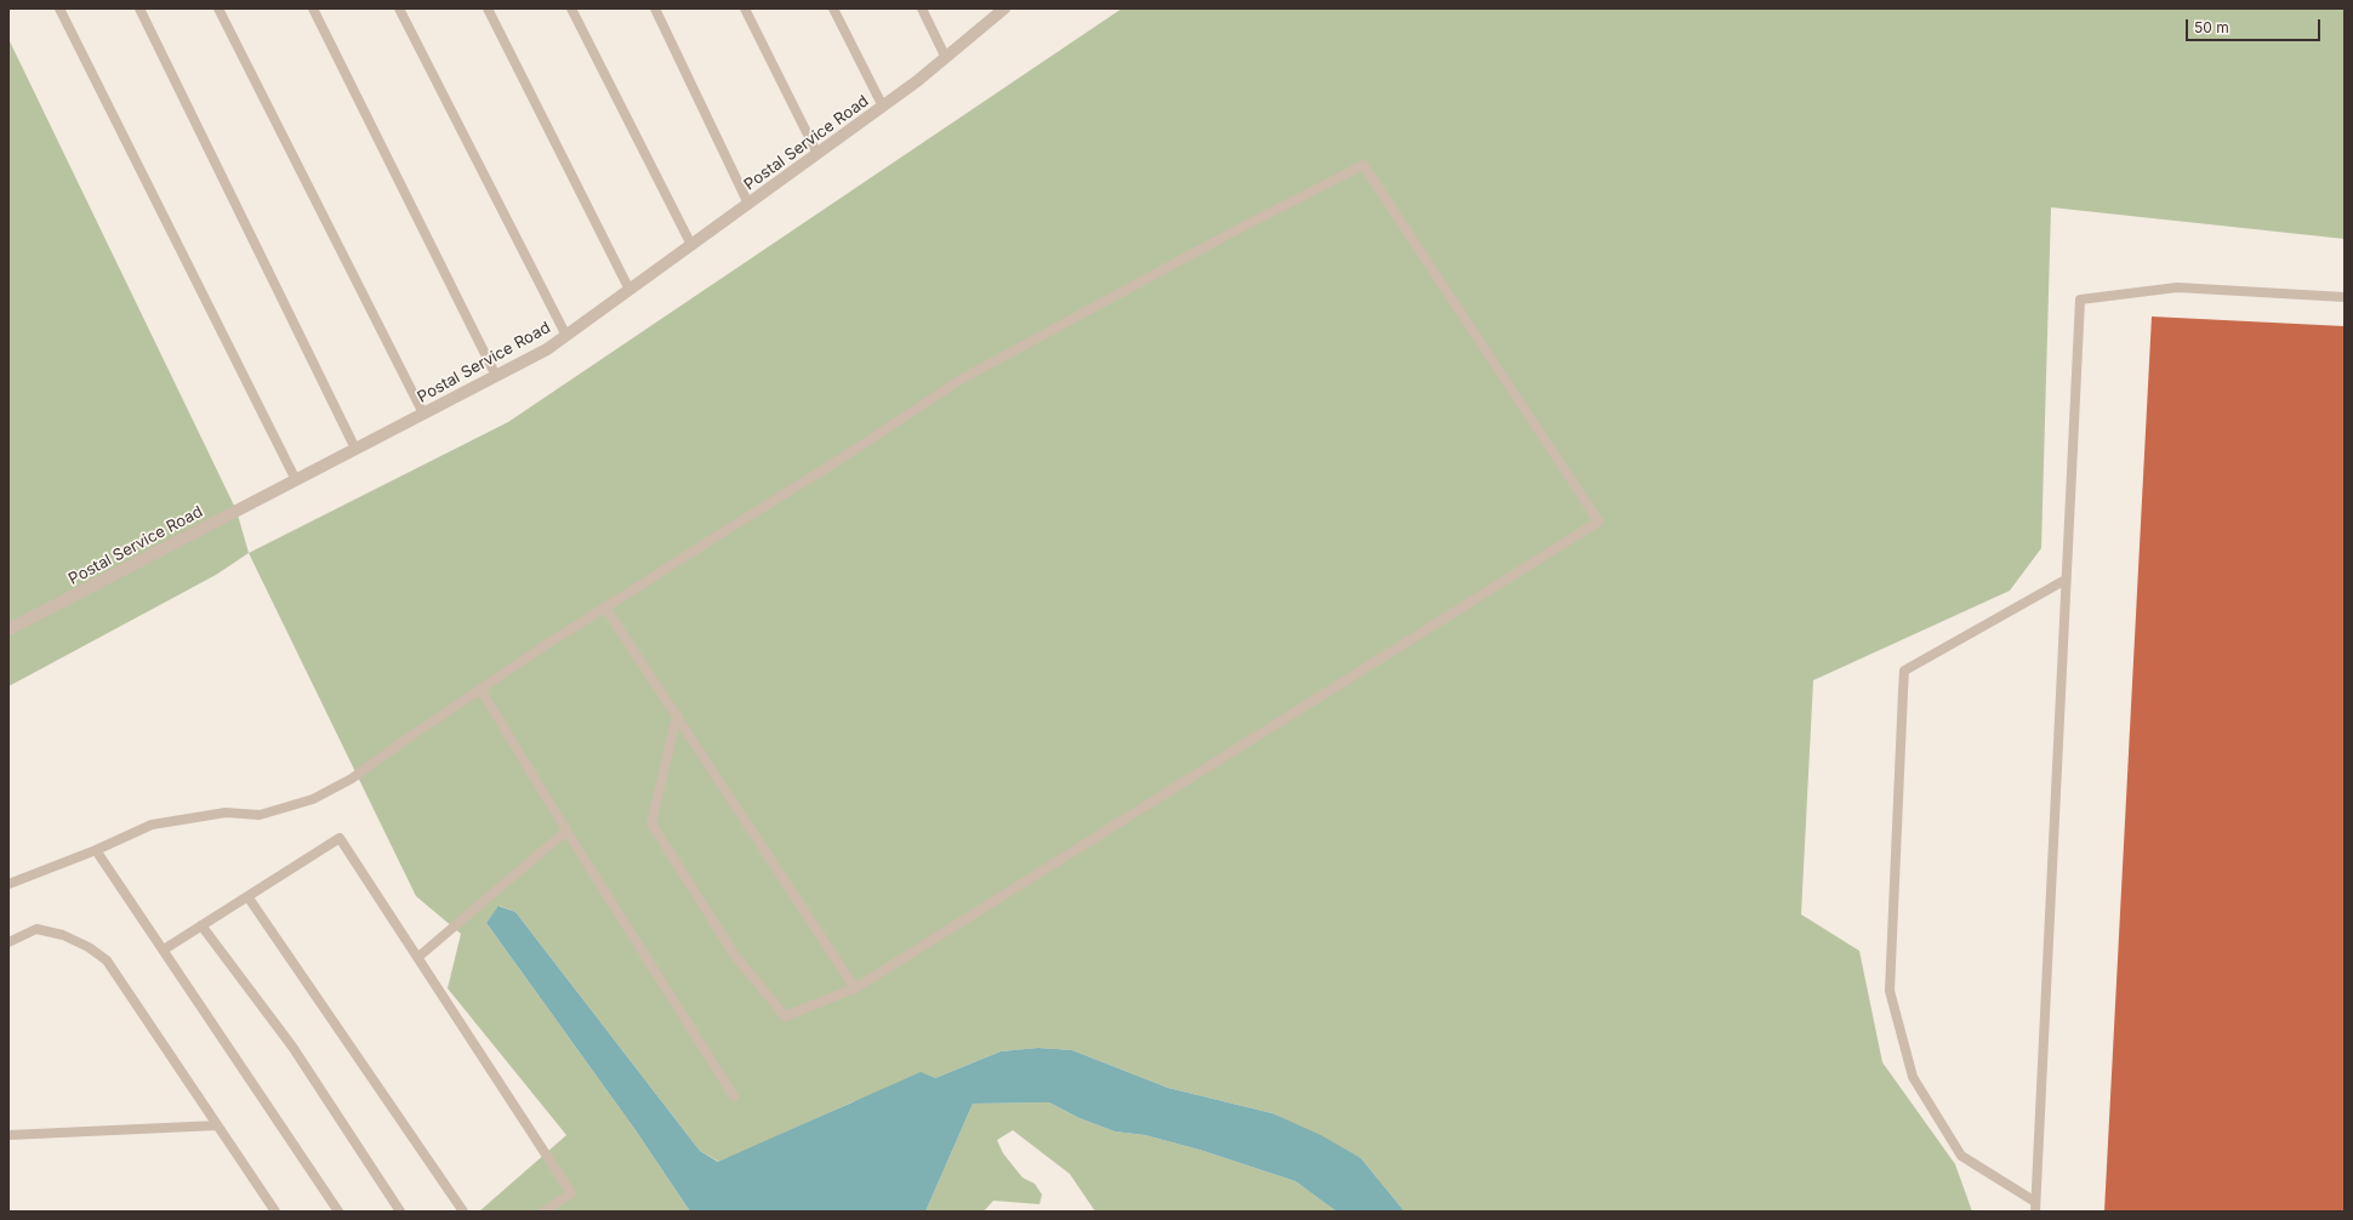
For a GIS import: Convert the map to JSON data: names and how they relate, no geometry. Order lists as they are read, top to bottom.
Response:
{
  "streets": {
    "street": ["Postal Service Road"]
  },
  "scale_bar": "50 m"
}
